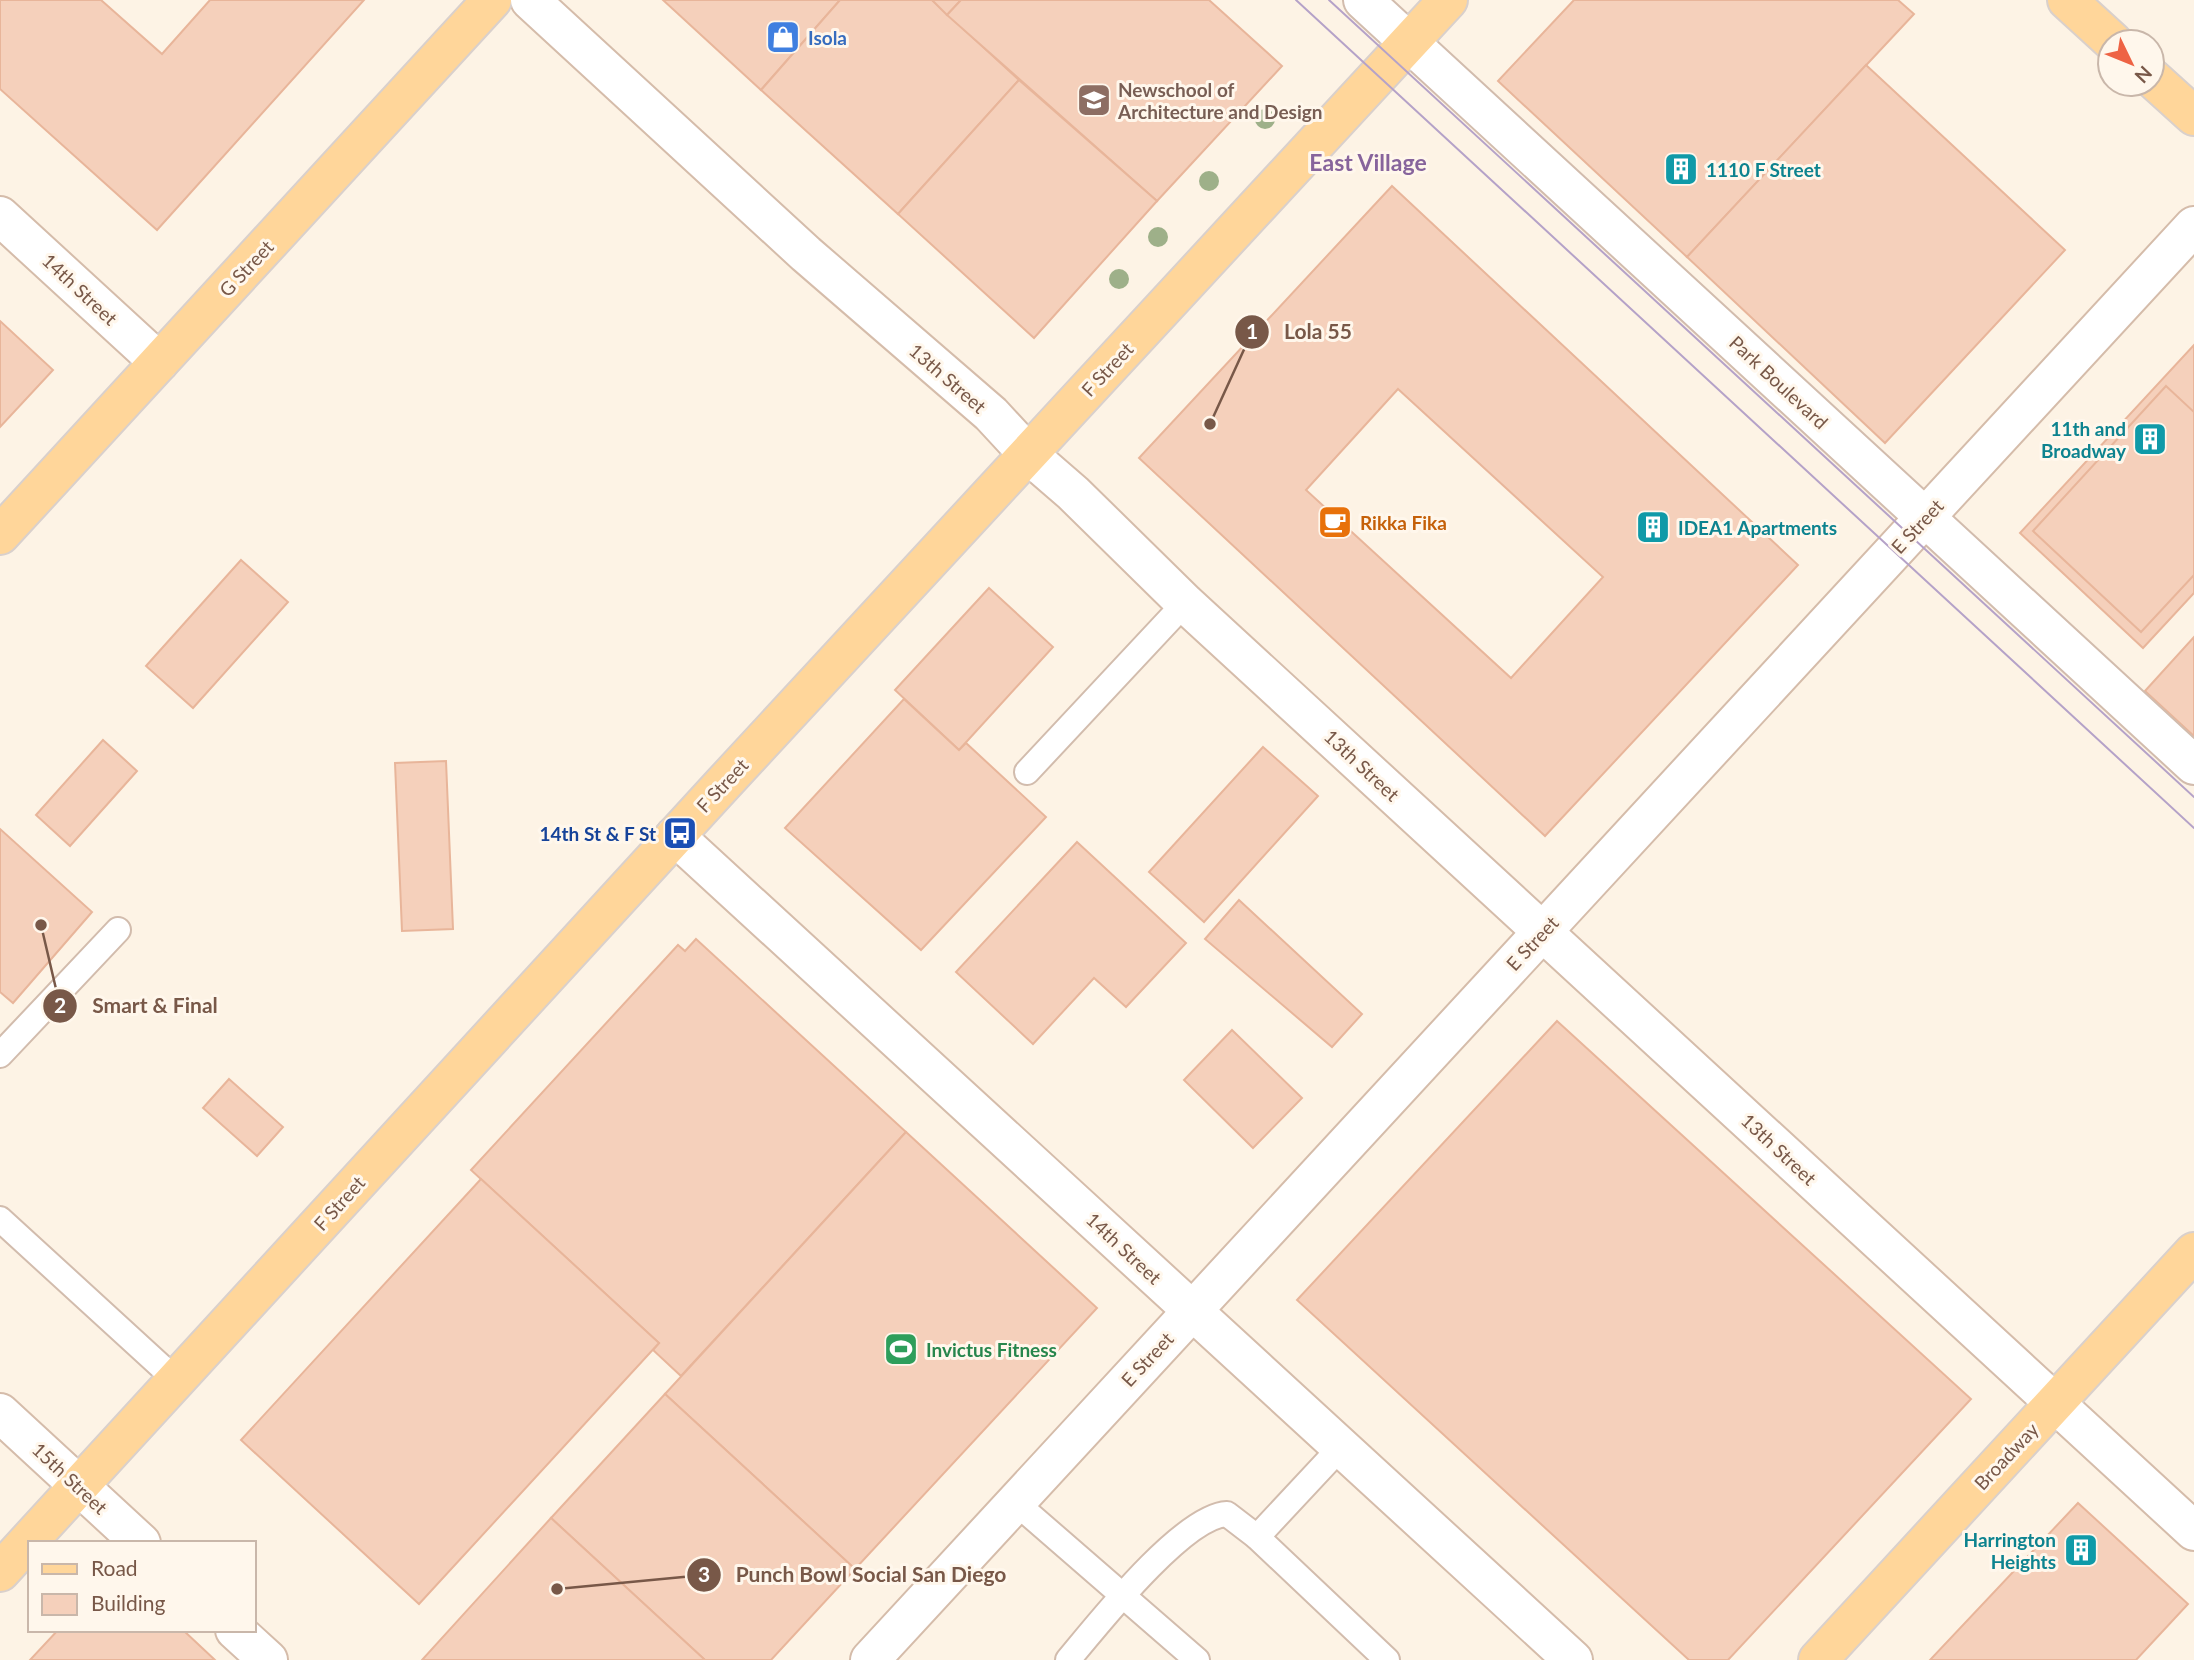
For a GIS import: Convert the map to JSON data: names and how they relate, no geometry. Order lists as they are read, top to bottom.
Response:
{
  "streets": {
    "main road": ["G Street", "F Street", "Broadway"],
    "street": [
      "14th Street",
      "13th Street",
      "Park Boulevard",
      "E Street",
      "15th Street"
    ]
  },
  "crossings": [
    ["G Street", "14th Street"],
    ["14th Street", "F Street"],
    ["14th Street", "E Street"],
    ["F Street", "13th Street"],
    ["F Street", "Park Boulevard"],
    ["F Street", "15th Street"],
    ["13th Street", "E Street"],
    ["13th Street", "Broadway"],
    ["Park Boulevard", "E Street"]
  ],
  "districts": ["East Village"],
  "places": {
    "shop": ["Isola"],
    "school or university": ["Newschool of Architecture and Design"],
    "building": [
      "1110 F Street",
      "11th and Broadway",
      "IDEA1 Apartments",
      "Harrington Heights"
    ],
    "other": ["Lola 55", "Smart & Final", "Punch Bowl Social San Diego"],
    "cafe": ["Rikka Fika"],
    "bus stop": ["14th St & F St"],
    "sports": ["Invictus Fitness"]
  },
  "legend": ["Road", "Building"],
  "north": "bottom right"
}
